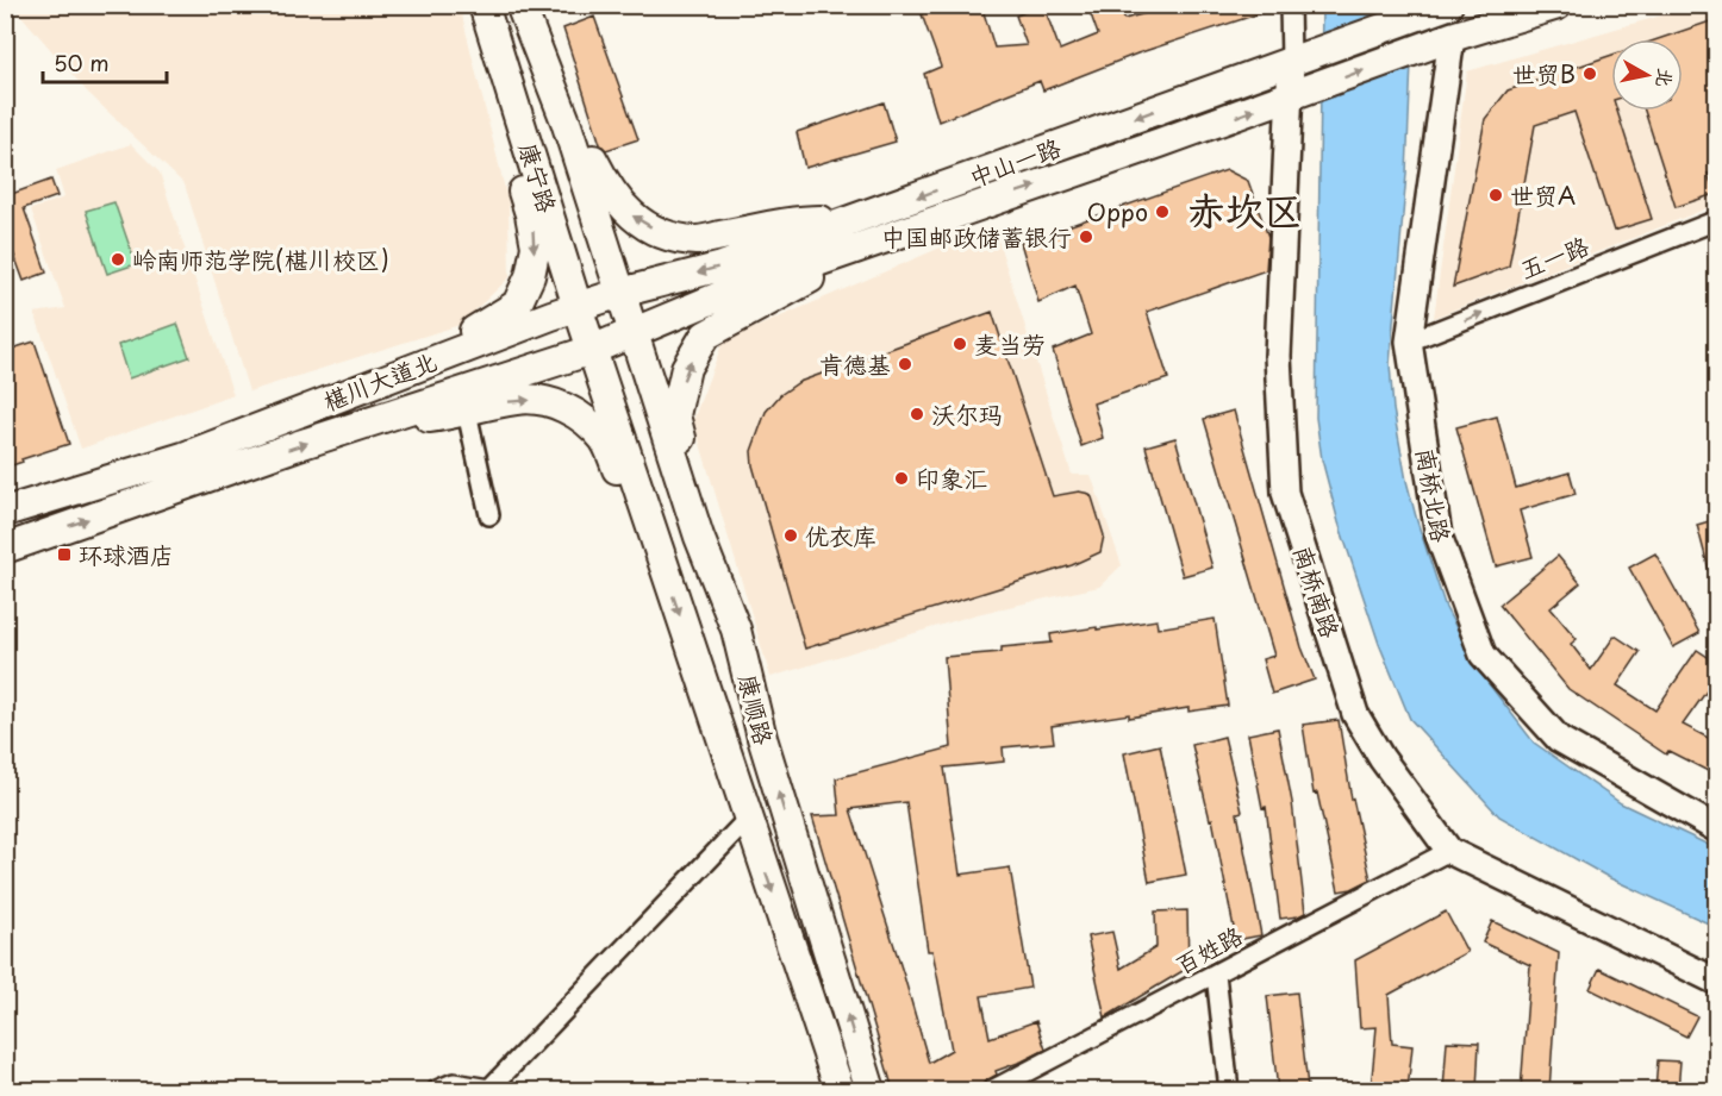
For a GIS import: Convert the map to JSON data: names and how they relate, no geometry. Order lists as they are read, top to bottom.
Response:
{
  "streets": {
    "main road": [
      "中山一路",
      "康宁路",
      "椹川大道北",
      "康顺路"
    ],
    "street": [
      "五一路",
      "南桥北路",
      "南桥南路",
      "百姓路"
    ]
  },
  "crossings": [
    ["中山一路", "康宁路"],
    ["中山一路", "椹川大道北"],
    ["中山一路", "南桥南路"],
    ["中山一路", "康顺路"],
    ["康宁路", "椹川大道北"],
    ["康宁路", "康顺路"],
    ["五一路", "南桥北路"],
    ["椹川大道北", "康顺路"],
    ["南桥南路", "百姓路"]
  ],
  "one_way": ["五一路"],
  "districts": ["赤坎区"],
  "places": {
    "other": [
      "世贸B",
      "世贸A",
      "Oppo",
      "中国邮政储蓄银行",
      "岭南师范学院(椹川校区)",
      "麦当劳",
      "肯德基",
      "沃尔玛",
      "印象汇",
      "优衣库"
    ],
    "transit": ["环球酒店"]
  },
  "scale_bar": "50 m",
  "north": "right"
}
